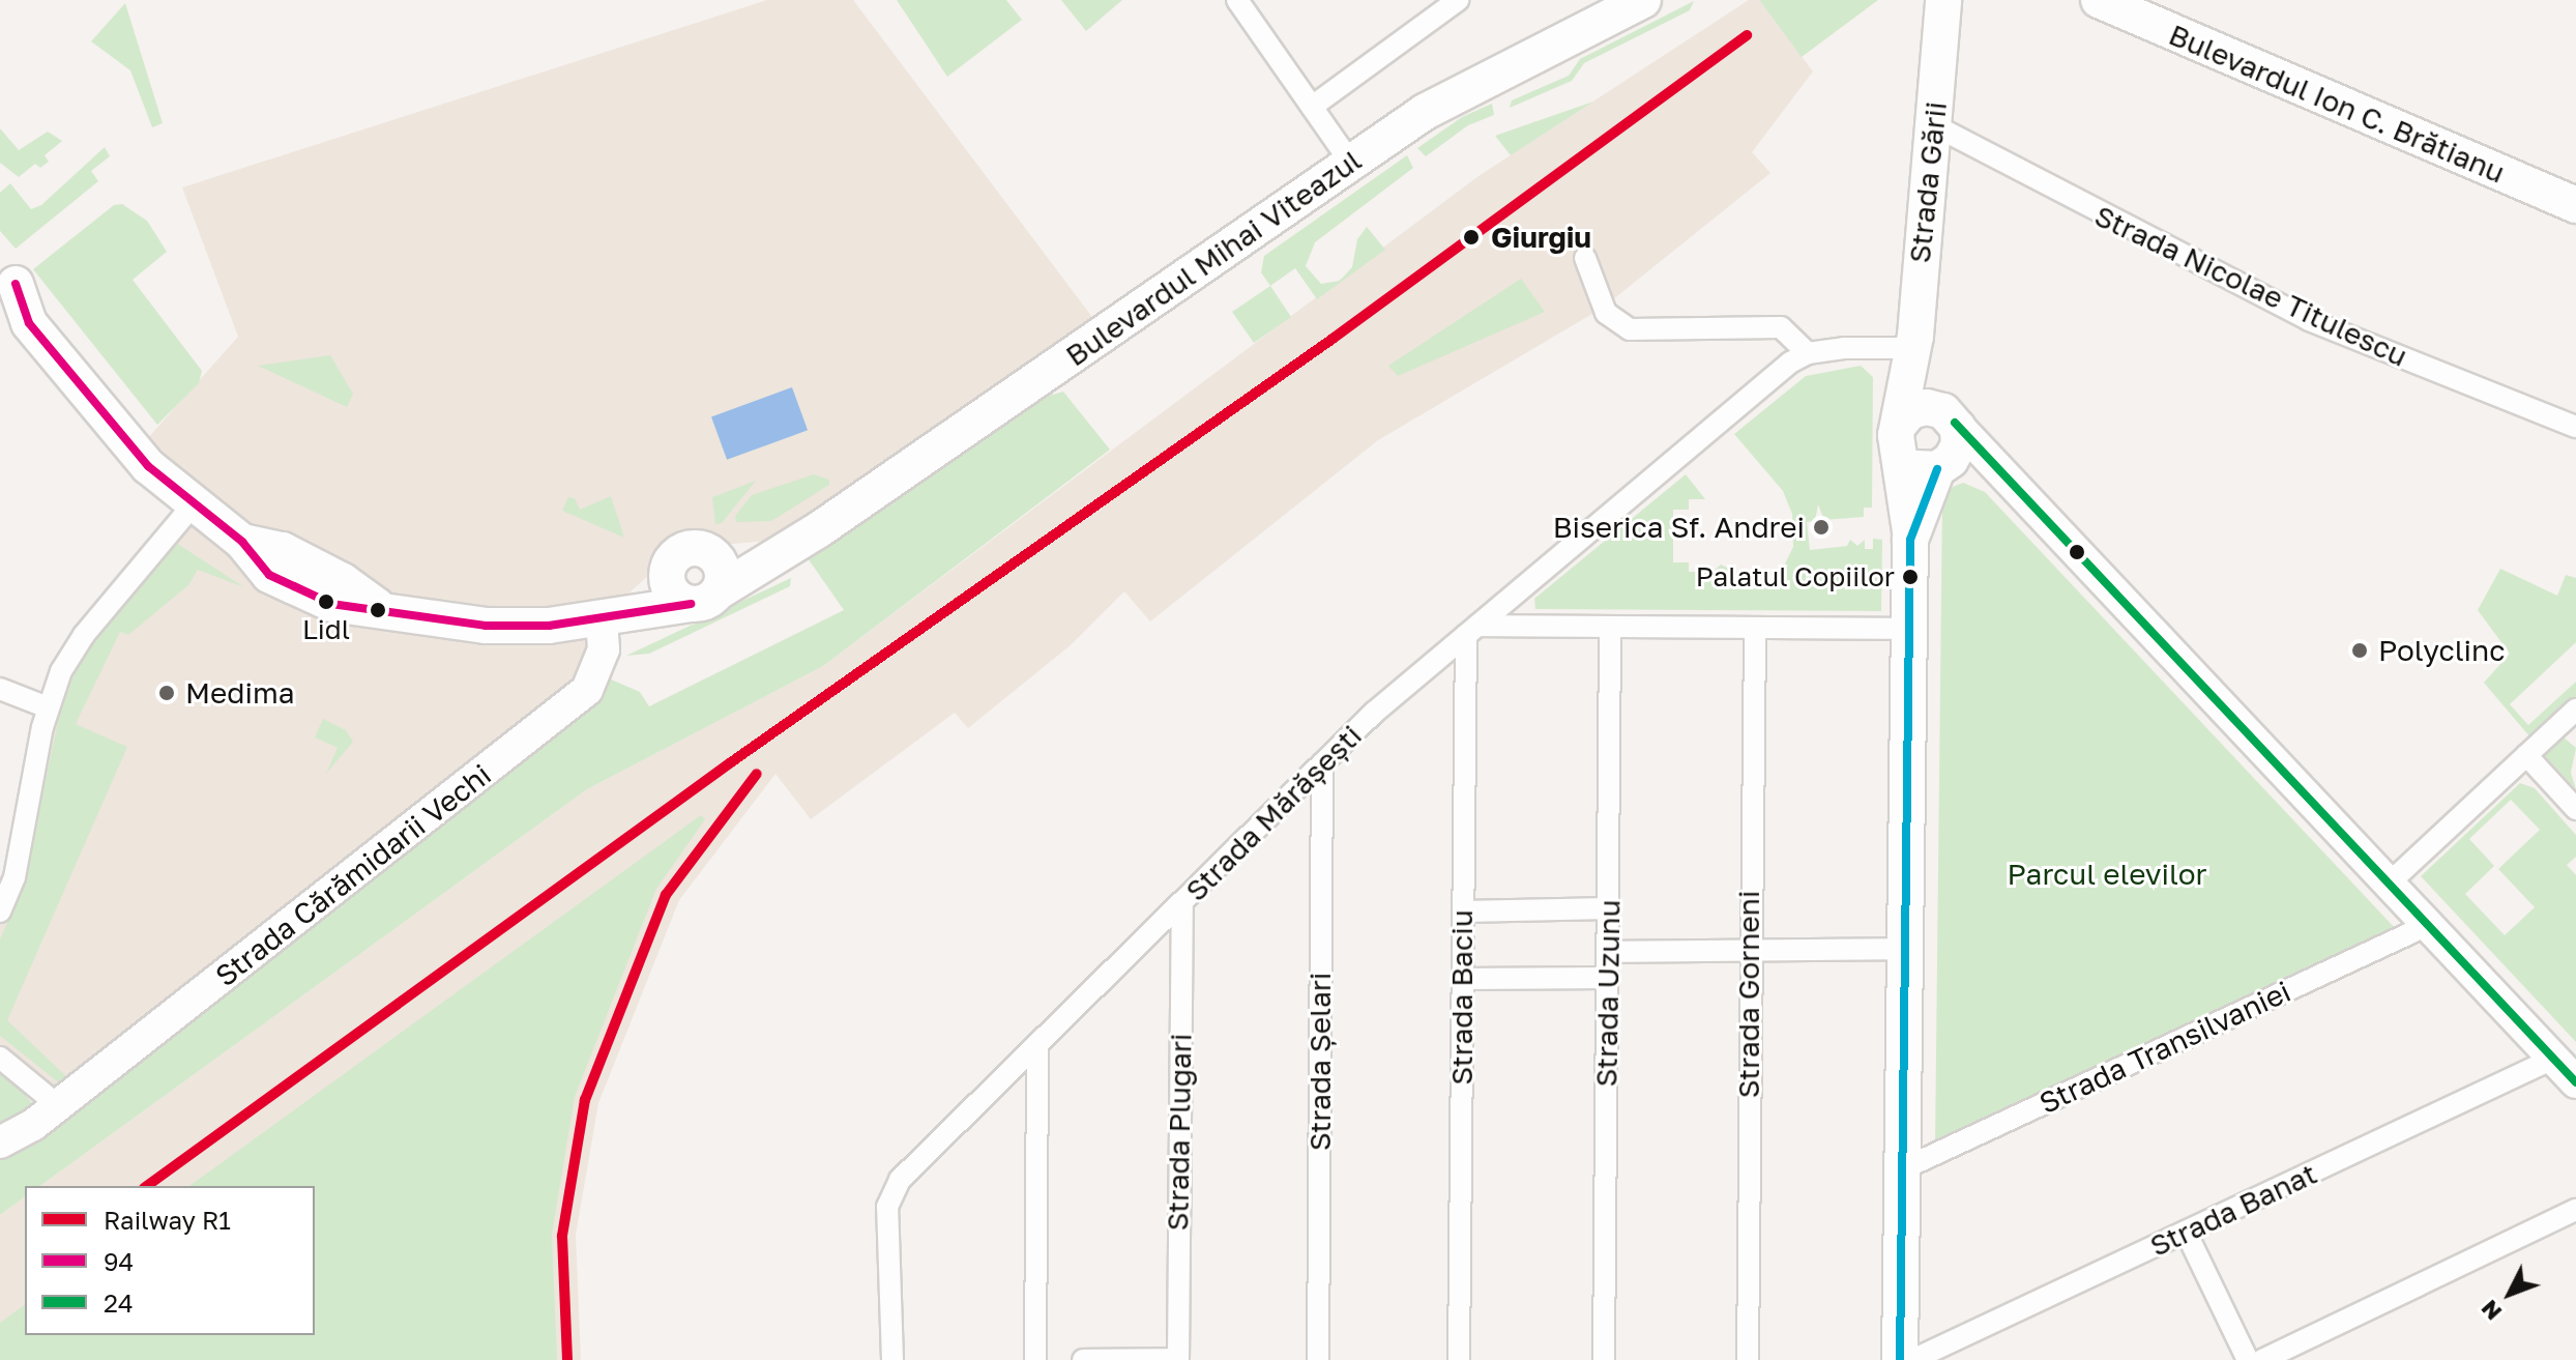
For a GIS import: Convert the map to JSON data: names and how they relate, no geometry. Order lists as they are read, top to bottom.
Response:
{
  "streets": {
    "main road": [
      "Bulevardul Ion C. Brătianu",
      "Strada Gării",
      "Bulevardul Mihai Viteazul",
      "Strada Cărămidarii Vechi"
    ],
    "street": [
      "Strada Nicolae Titulescu",
      "Strada Mărășești",
      "Strada Uzunu",
      "Strada Gorneni",
      "Strada Baciu",
      "Strada Transilvaniei",
      "Strada Șelari",
      "Strada Plugari",
      "Strada Banat"
    ]
  },
  "crossings": [
    ["Strada Gării", "Strada Nicolae Titulescu"],
    ["Bulevardul Mihai Viteazul", "Strada Cărămidarii Vechi"],
    ["Strada Mărășești", "Strada Baciu"],
    ["Strada Mărășești", "Strada Șelari"],
    ["Strada Mărășești", "Strada Plugari"]
  ],
  "parks": ["Parcul elevilor"],
  "places": [
    "Giurgiu",
    "Biserica Sf. Andrei",
    "Palatul Copiilor",
    "Lidl",
    "Polyclinc",
    "Medima"
  ],
  "lines": ["rail line R1", "transit line 94", "transit line 24"],
  "legend": ["Railway R1", "94", "24"],
  "north": "bottom left"
}
